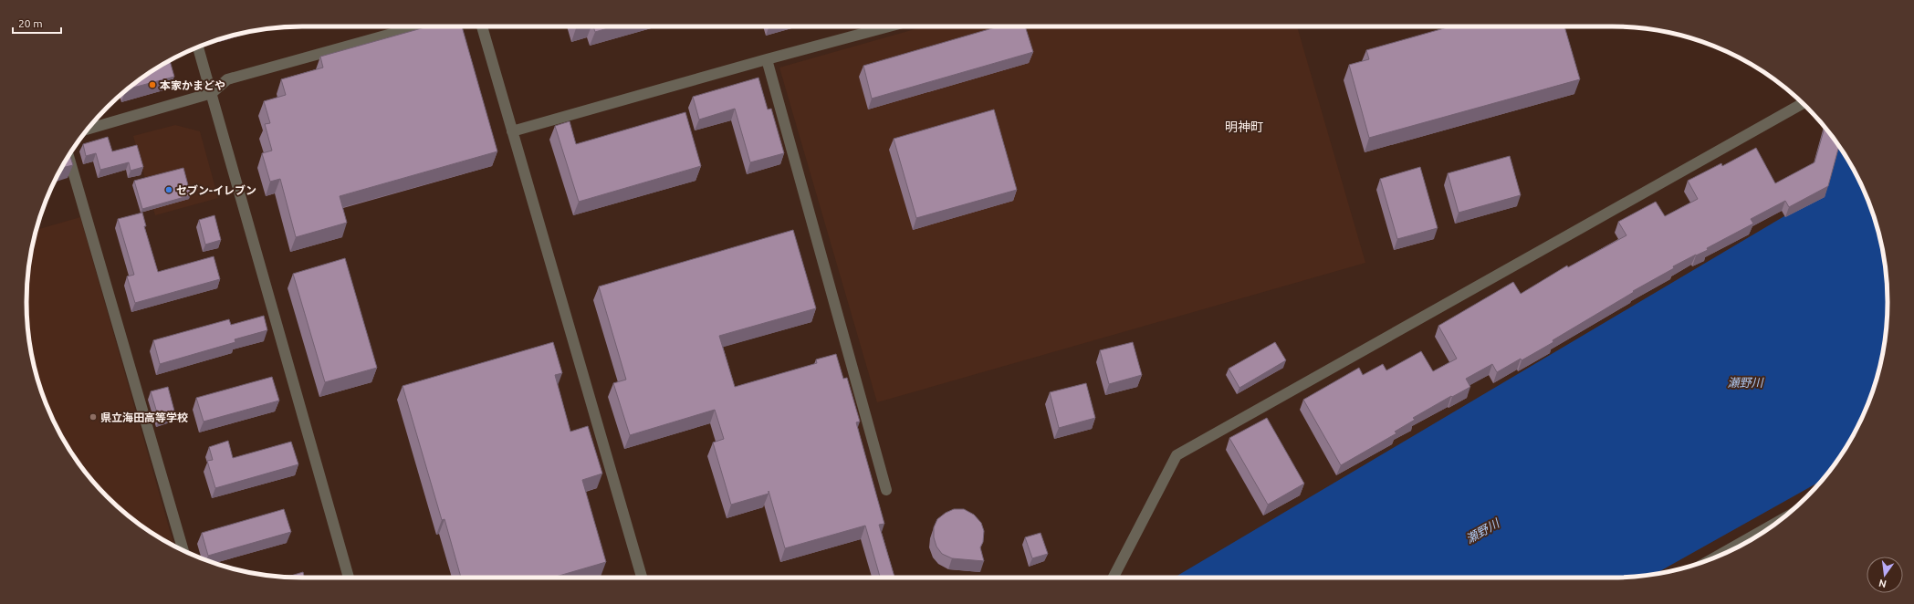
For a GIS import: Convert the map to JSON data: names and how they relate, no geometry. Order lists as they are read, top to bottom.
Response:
{
  "districts": ["明神町"],
  "water": ["瀬野川"],
  "places": ["本家かまどや", "セブン-イレブン", "県立海田高等学校"],
  "scale_bar": "20 m",
  "north": "bottom"
}
